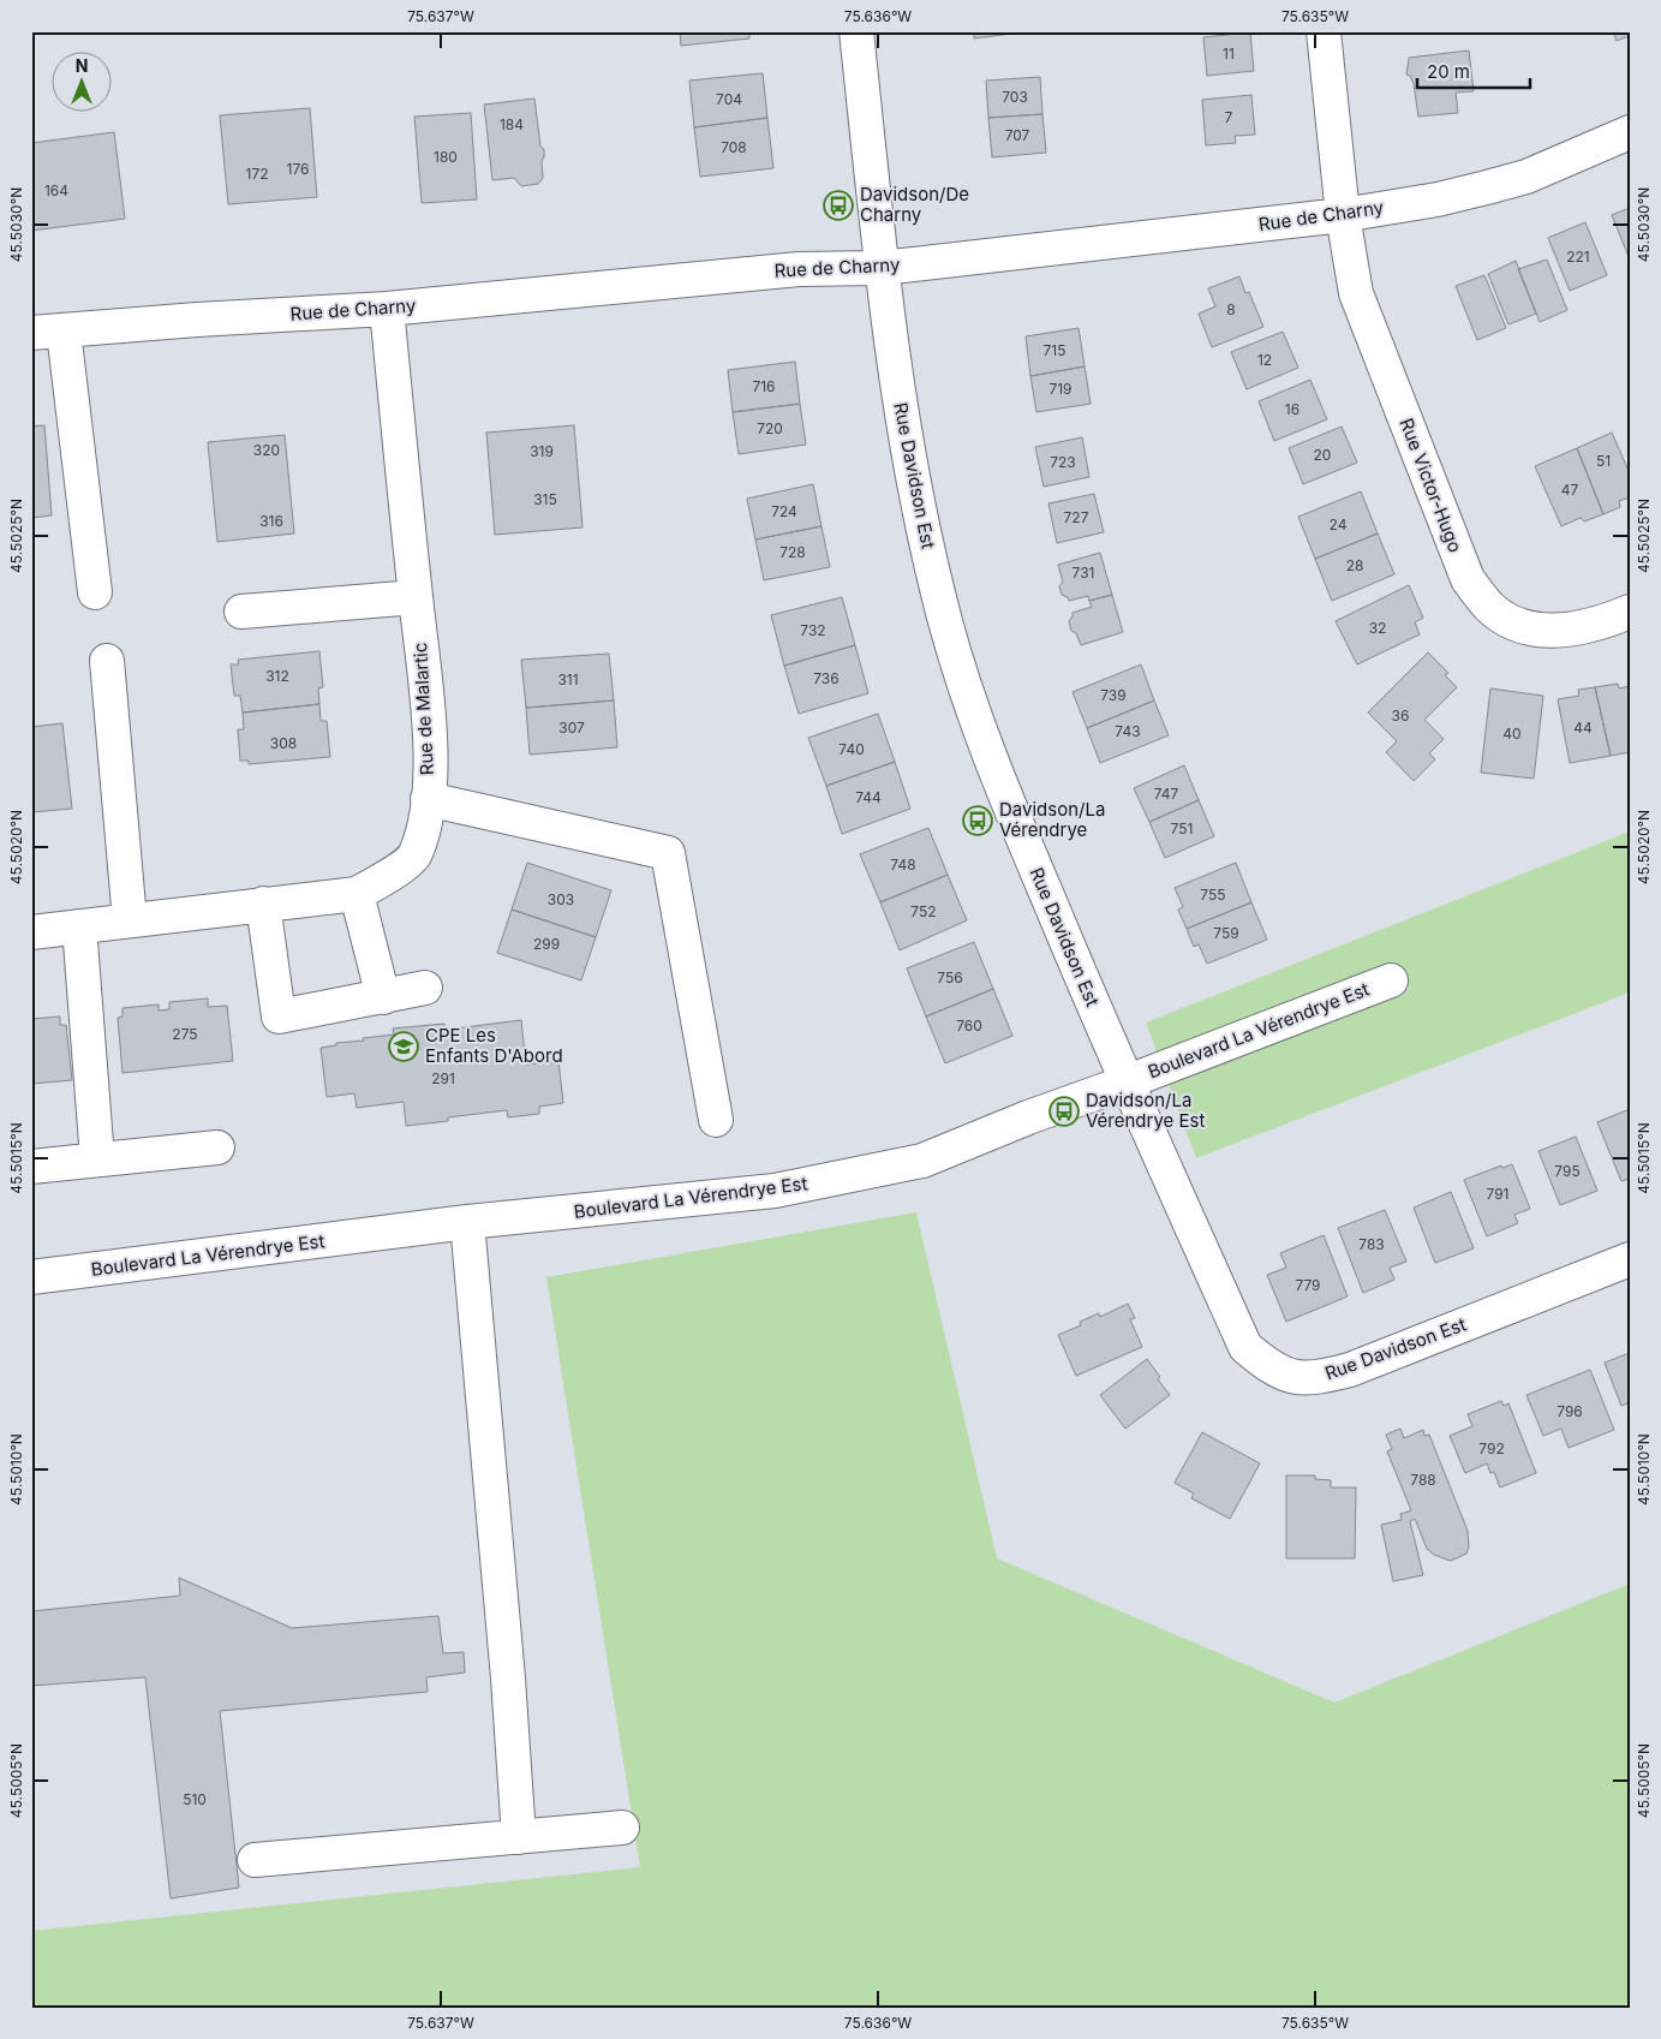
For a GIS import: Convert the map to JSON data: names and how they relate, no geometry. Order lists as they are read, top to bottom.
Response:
{
  "streets": {
    "street": [
      "Rue de Charny",
      "Rue Davidson Est",
      "Rue Victor-Hugo",
      "Rue de Malartic",
      "Boulevard La Vérendrye Est"
    ]
  },
  "crossings": [
    ["Rue de Charny", "Rue Davidson Est"],
    ["Rue de Charny", "Rue Victor-Hugo"],
    ["Rue de Charny", "Rue de Malartic"],
    ["Rue Davidson Est", "Boulevard La Vérendrye Est"]
  ],
  "places": {
    "bus stop": ["Davidson/De Charny", "Davidson/La Vérendrye", "Davidson/La Vérendrye Est"],
    "school or university": ["CPE Les Enfants D'Abord"]
  },
  "house_numbers": [
    "11",
    "703",
    "704",
    "7",
    "184",
    "707",
    "708",
    "180",
    "176",
    "172",
    "164",
    "221",
    "8",
    "715",
    "12",
    "716",
    "719",
    "16",
    "720",
    "320",
    "319",
    "20",
    "51",
    "723",
    "47",
    "315",
    "724",
    "727",
    "316",
    "24",
    "728",
    "28",
    "731",
    "32",
    "732",
    "312",
    "736",
    "311",
    "739",
    "36",
    "307",
    "44",
    "743",
    "40",
    "308",
    "740",
    "747",
    "744",
    "751",
    "748",
    "755",
    "303",
    "752",
    "759",
    "299",
    "756",
    "760",
    "275",
    "291",
    "795",
    "791",
    "783",
    "779",
    "796",
    "792",
    "788",
    "510"
  ],
  "scale_bar": "20 m",
  "north": "top",
  "coordinates": [
    "75.637°W",
    "75.636°W",
    "75.635°W",
    "45.5030°N",
    "45.5025°N",
    "45.5020°N",
    "45.5015°N",
    "45.5010°N",
    "45.5005°N"
  ]
}
